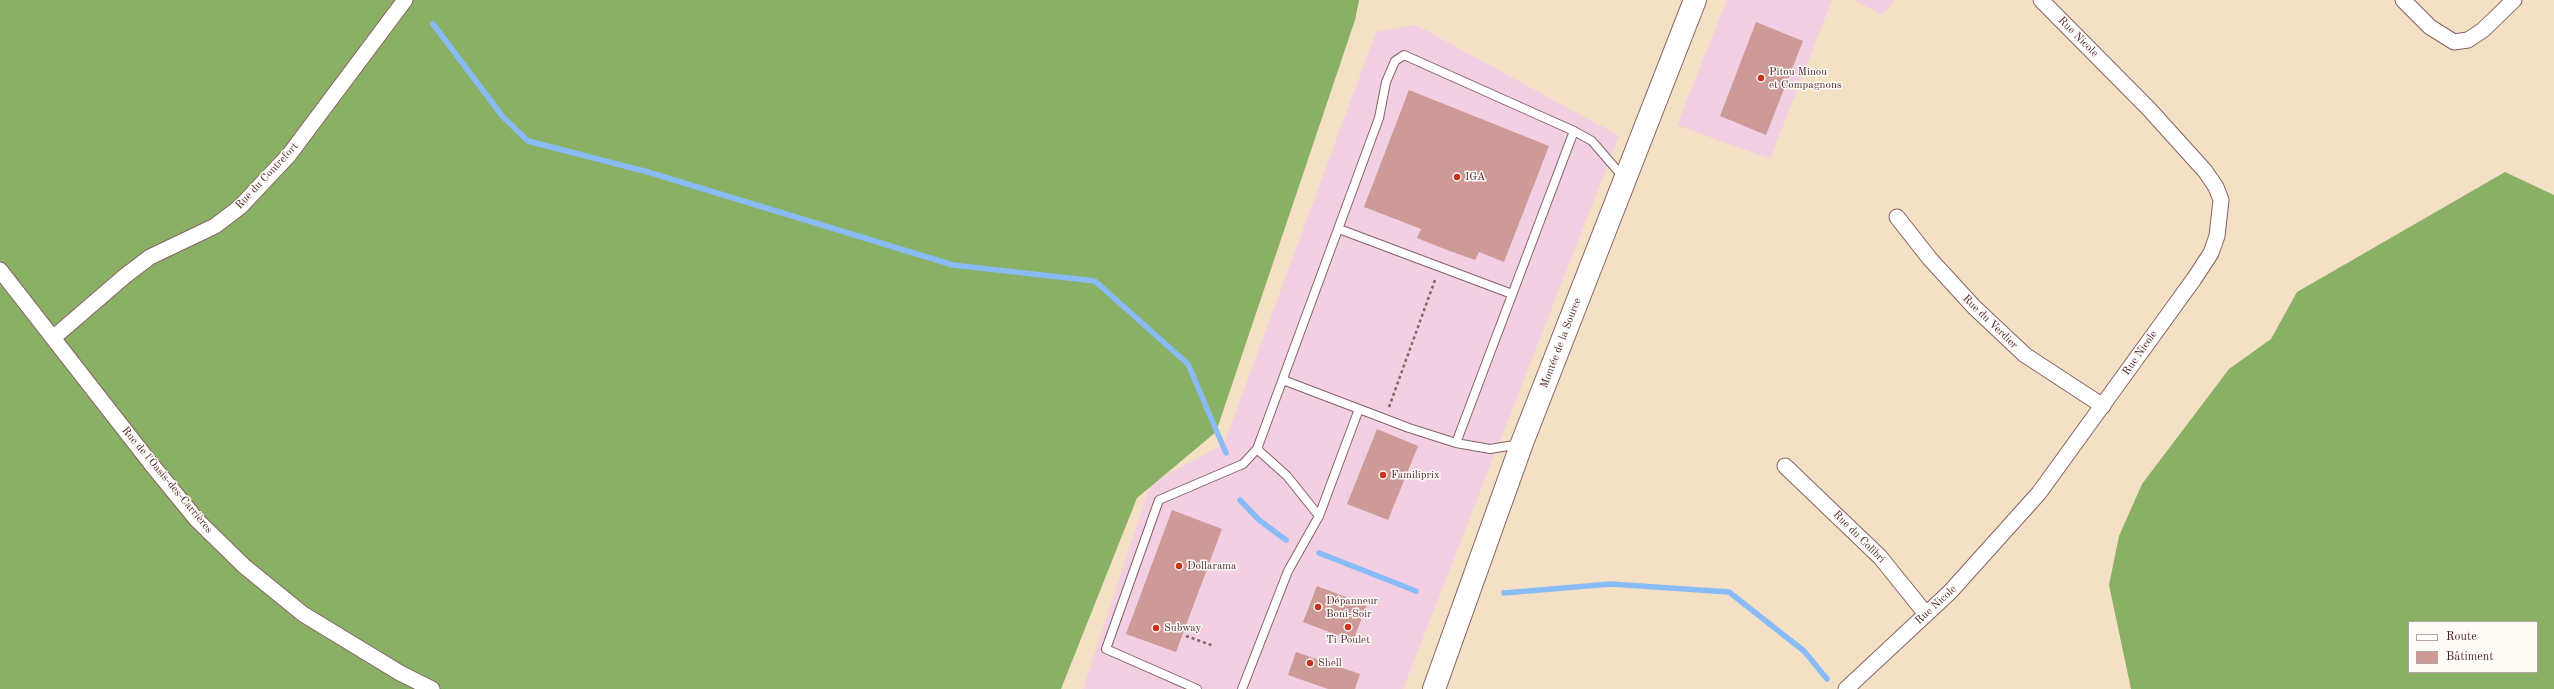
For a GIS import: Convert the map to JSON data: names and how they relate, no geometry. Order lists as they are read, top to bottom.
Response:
{
  "streets": {
    "main road": ["Montée de la Source"],
    "street": [
      "Rue Nicole",
      "Rue du Contrefort",
      "Rue du Verdier",
      "Rue de l'Oasis-des-Carrières",
      "Rue du Colibri"
    ]
  },
  "crossings": [
    ["Rue Nicole", "Rue du Verdier"],
    ["Rue Nicole", "Rue du Colibri"],
    ["Rue du Contrefort", "Rue de l'Oasis-des-Carrières"]
  ],
  "places": [
    "Pitou Minou et Compagnons",
    "IGA",
    "Familiprix",
    "Dollarama",
    "Dépanneur Boni-Soir",
    "Ti Poulet",
    "Subway",
    "Shell"
  ],
  "legend": ["Route", "Bâtiment"]
}
